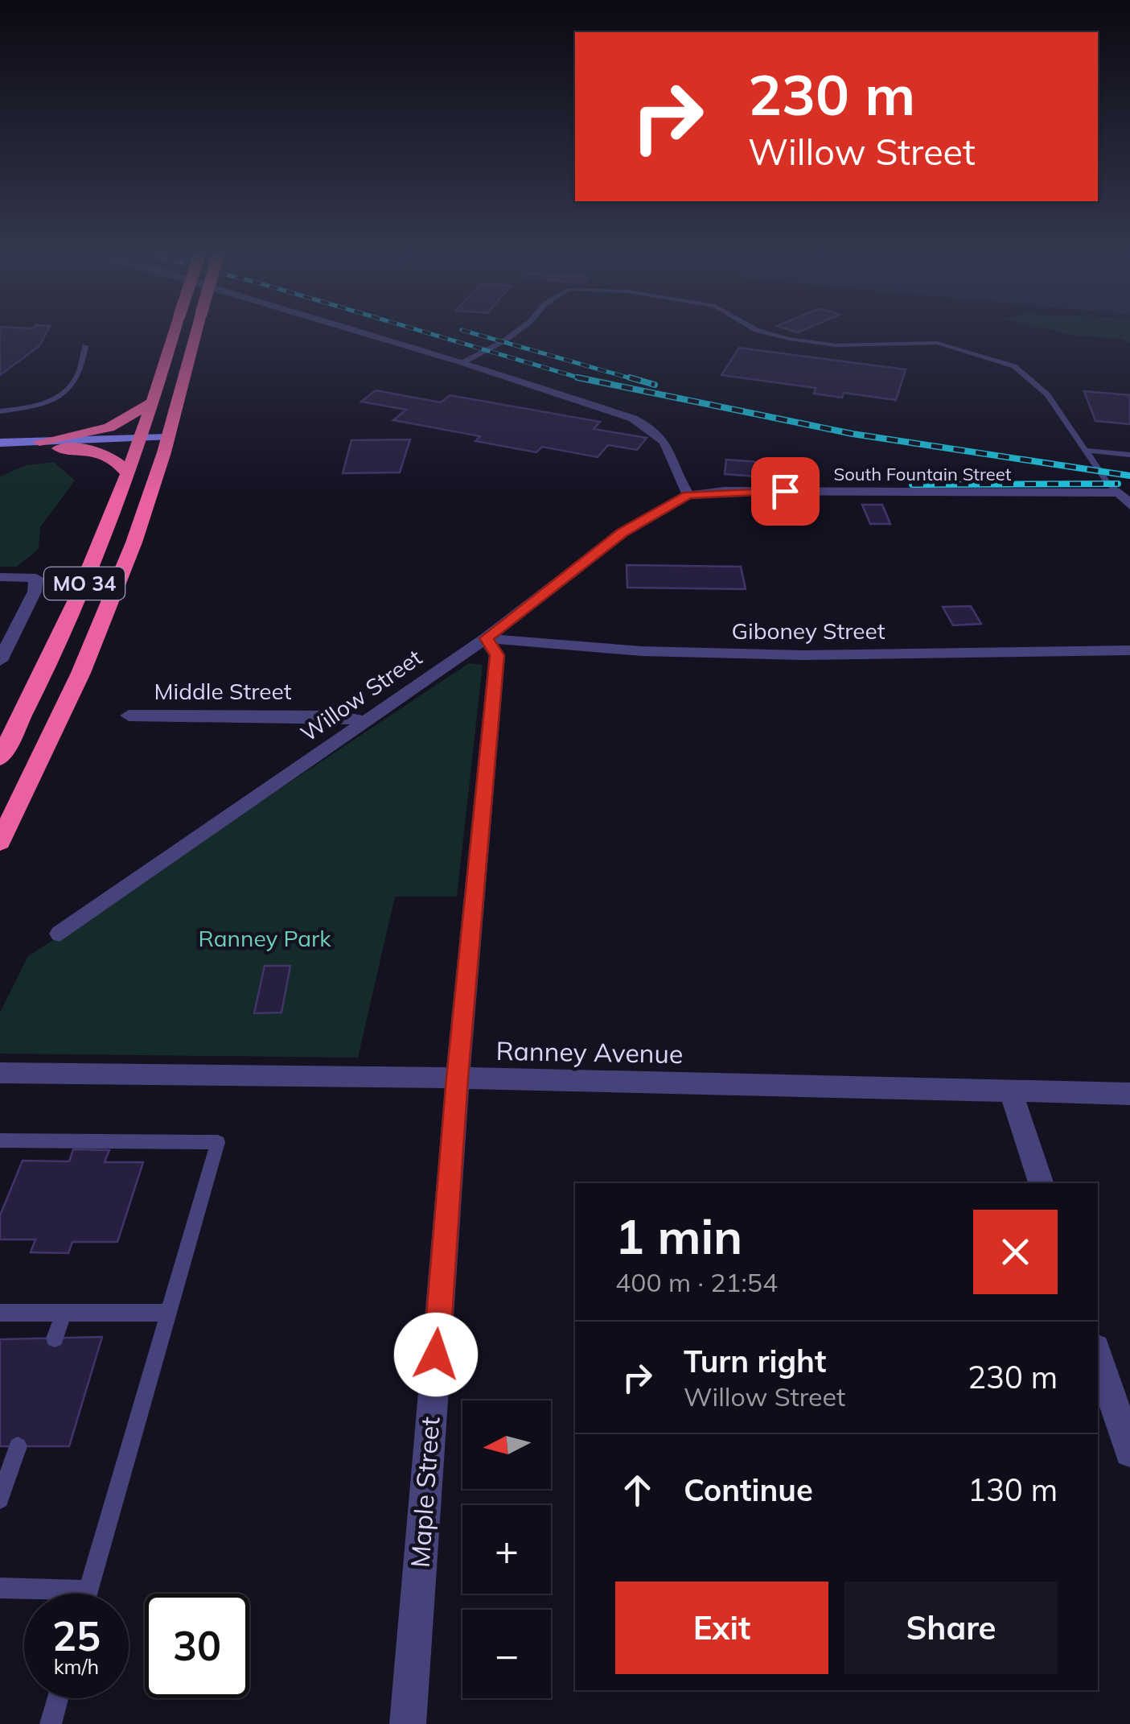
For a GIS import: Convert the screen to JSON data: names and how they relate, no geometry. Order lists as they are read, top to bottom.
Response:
{
  "streets": {
    "highway": ["MO 34"],
    "street": [
      "South Fountain Street",
      "Giboney Street",
      "Middle Street",
      "Willow Street",
      "Ranney Avenue",
      "Maple Street"
    ]
  },
  "crossings": [
    ["South Fountain Street", "Willow Street"],
    ["Giboney Street", "Willow Street"],
    ["Giboney Street", "Maple Street"],
    ["Middle Street", "Willow Street"],
    ["Willow Street", "Maple Street"],
    ["Ranney Avenue", "Maple Street"]
  ],
  "parks": ["Ranney Park"],
  "north": "left",
  "page": {
    "turn": ["230 m", "Willow Street"],
    "heading": ["1 min", "400 m · 21:54"],
    "list": [
      {
        "name": "Turn right",
        "note": "Willow Street",
        "value": "230 m"
      },
      {
        "name": "Continue",
        "value": "130 m"
      }
    ],
    "map_buttons": ["+", "−"],
    "buttons": ["Exit", "Share"],
    "speed": "25 km/h",
    "limit": "30"
  }
}
